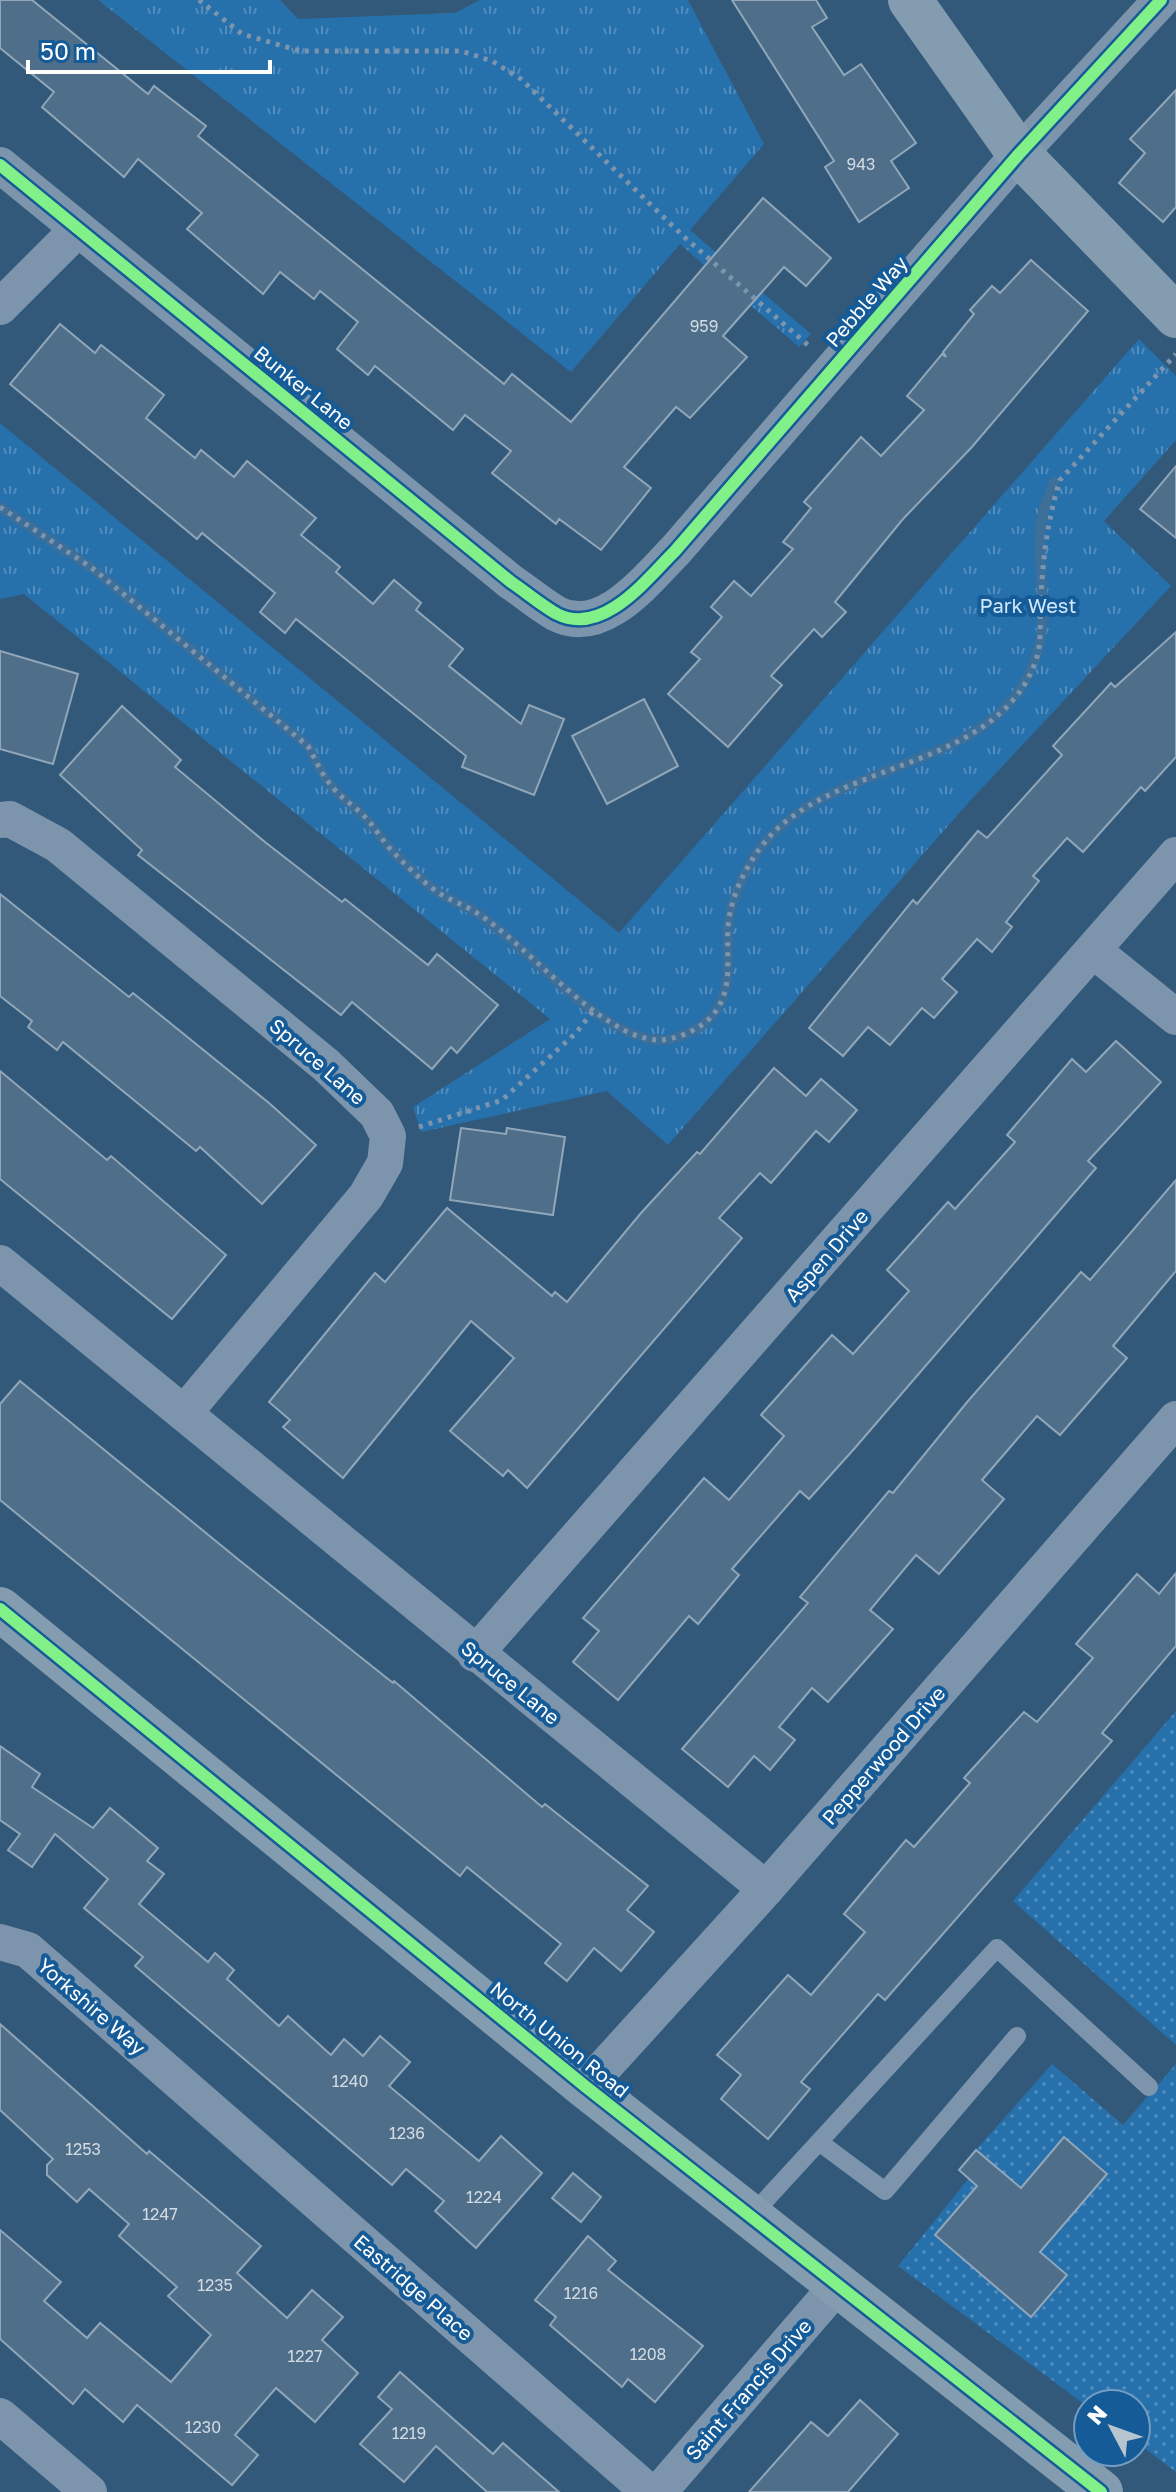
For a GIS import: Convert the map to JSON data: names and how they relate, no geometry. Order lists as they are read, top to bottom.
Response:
{
  "streets": {
    "street": [
      "Pebble Way",
      "Bunker Lane",
      "Spruce Lane",
      "Aspen Drive",
      "Pepperwood Drive",
      "Yorkshire Way",
      "North Union Road",
      "Eastridge Place",
      "Saint Francis Drive"
    ]
  },
  "crossings": [
    ["Pebble Way", "Bunker Lane"],
    ["Spruce Lane", "Aspen Drive"],
    ["Spruce Lane", "Pepperwood Drive"],
    ["Pepperwood Drive", "North Union Road"],
    ["Yorkshire Way", "Eastridge Place"],
    ["North Union Road", "Saint Francis Drive"]
  ],
  "parks": ["Park West"],
  "house_numbers": [
    "943",
    "959",
    "1240",
    "1236",
    "1253",
    "1224",
    "1247",
    "1235",
    "1216",
    "1208",
    "1227",
    "1230",
    "1219"
  ],
  "scale_bar": "50 m",
  "north": "top left"
}
